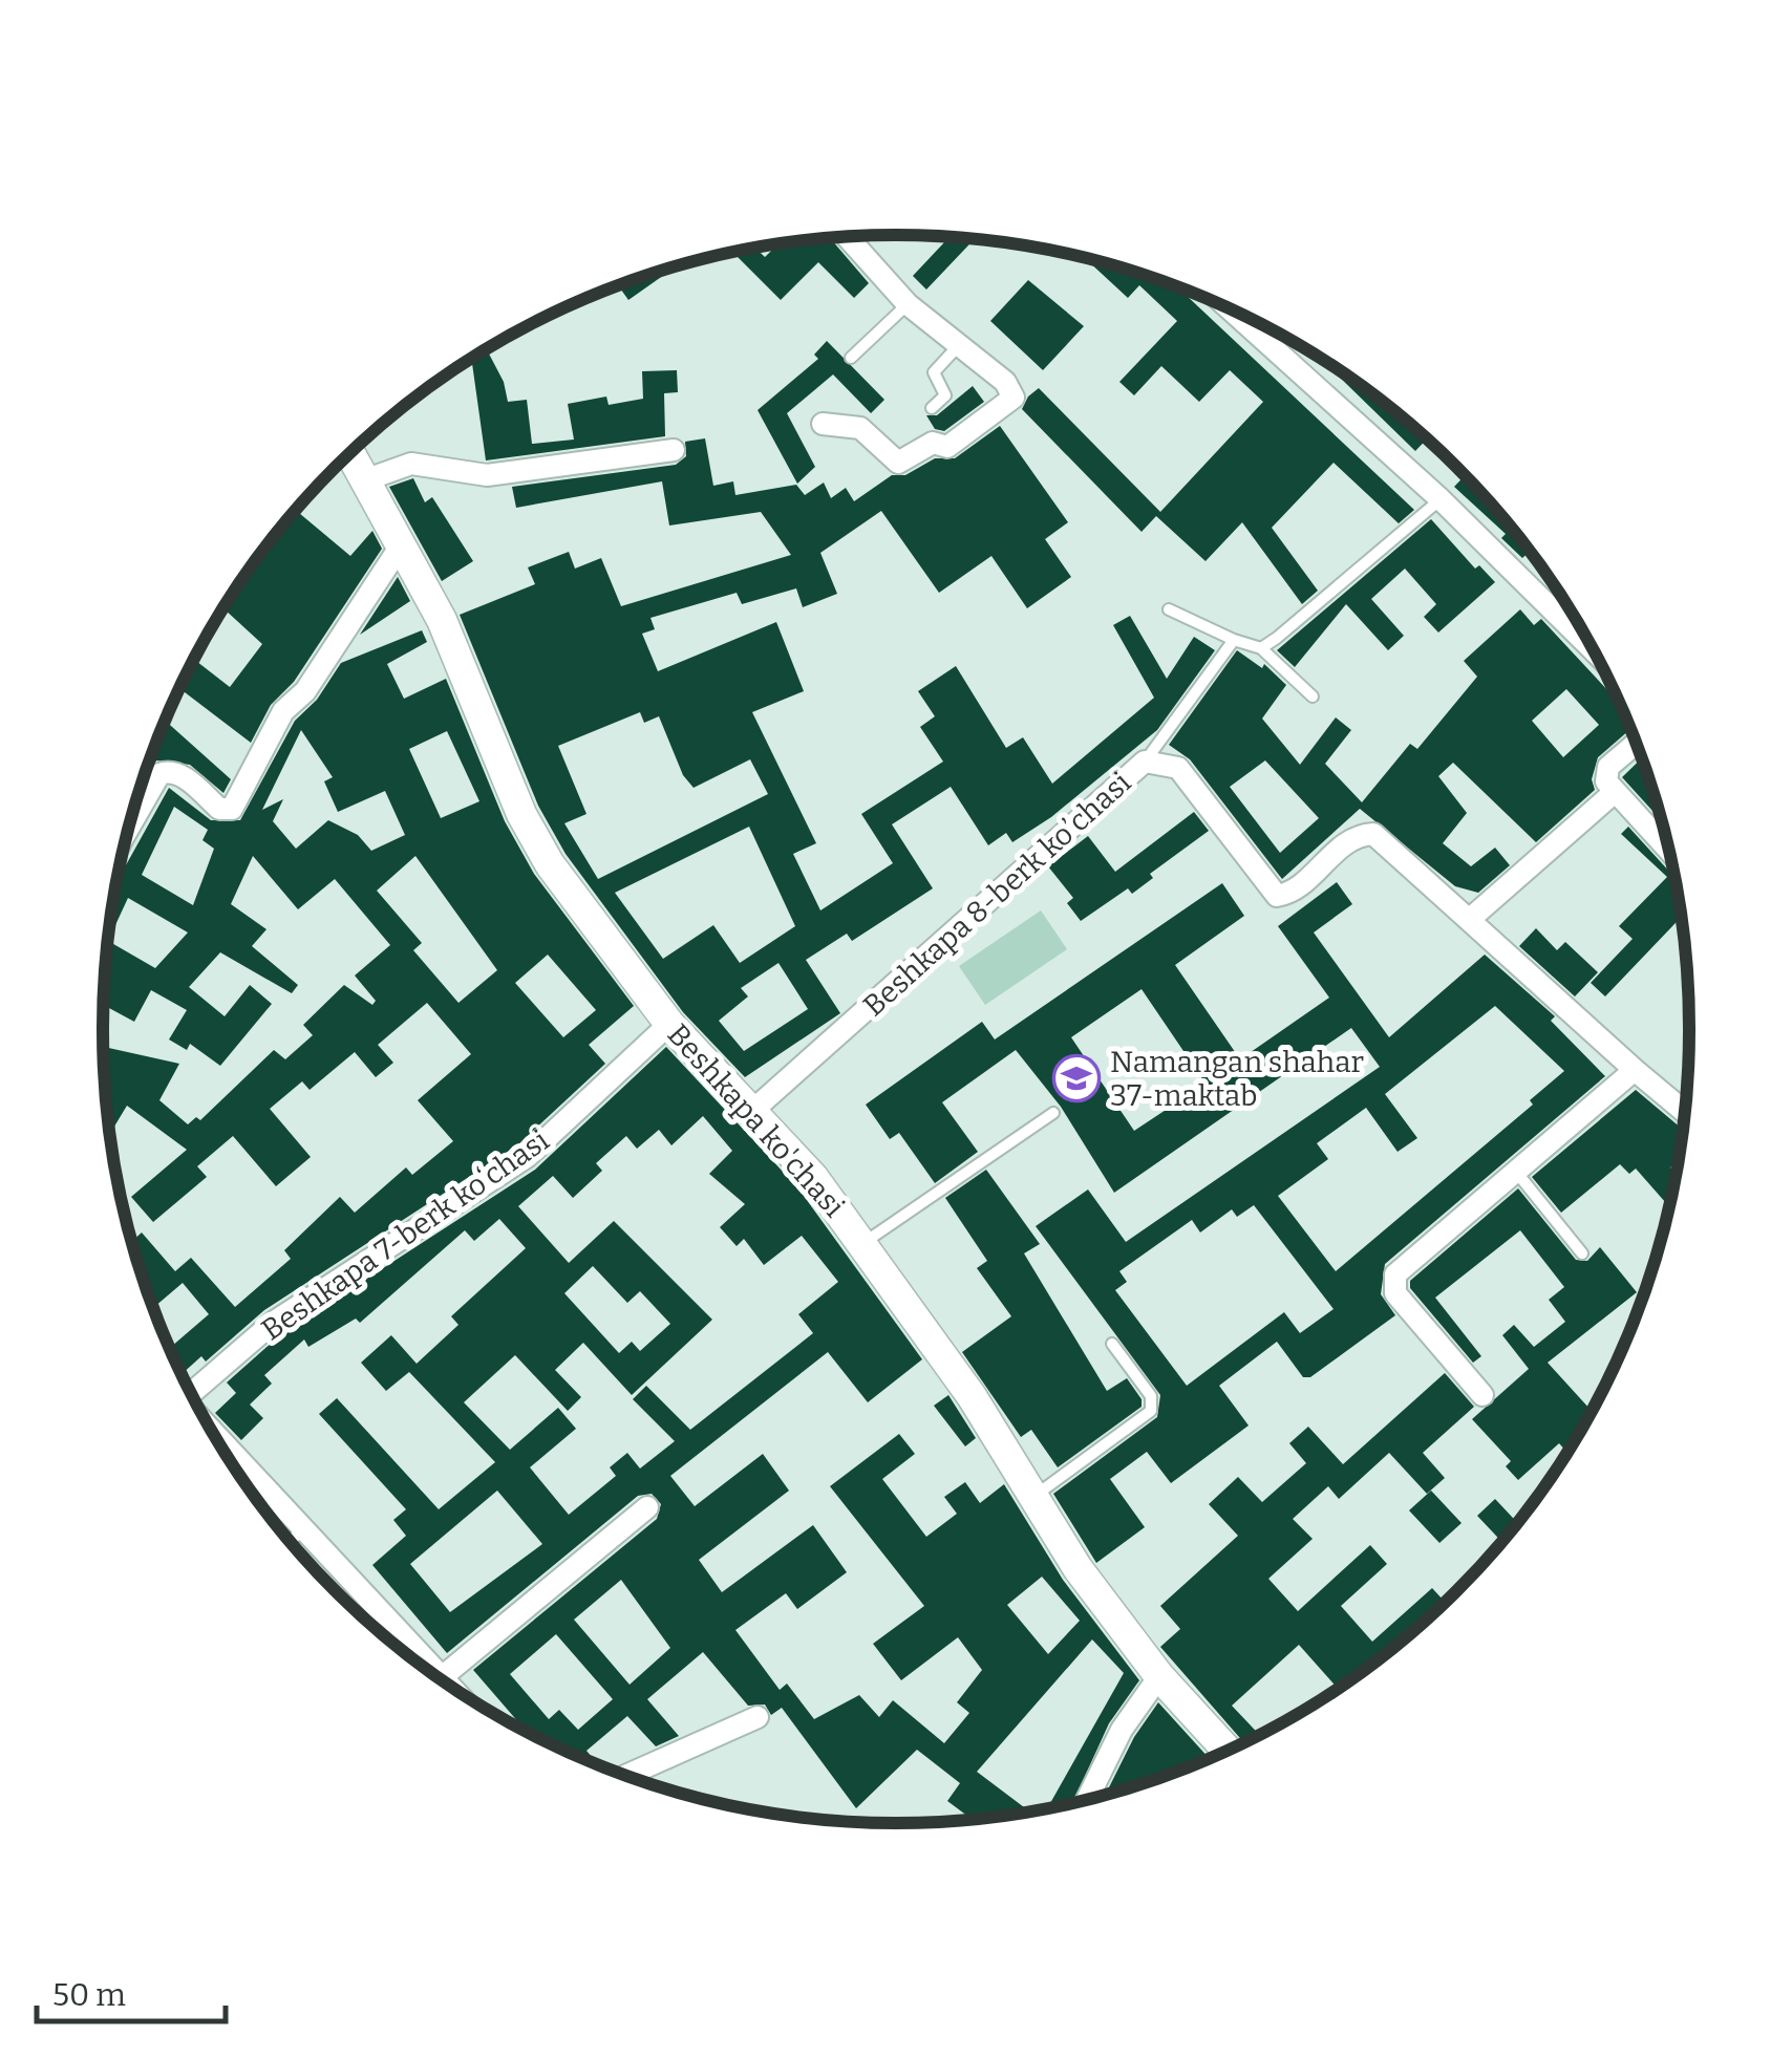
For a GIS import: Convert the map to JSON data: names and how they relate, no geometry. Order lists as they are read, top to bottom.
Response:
{
  "streets": {
    "street": ["Beshkapa 8-berk koʼchasi", "Beshkapa ko'chasi", "Beshkapa 7-berk koʻchasi"]
  },
  "crossings": [
    ["Beshkapa 8-berk koʼchasi", "Beshkapa ko'chasi"],
    ["Beshkapa ko'chasi", "Beshkapa 7-berk koʻchasi"]
  ],
  "places": {
    "school or university": ["Namangan shahar 37-maktab"]
  },
  "scale_bar": "50 m"
}
